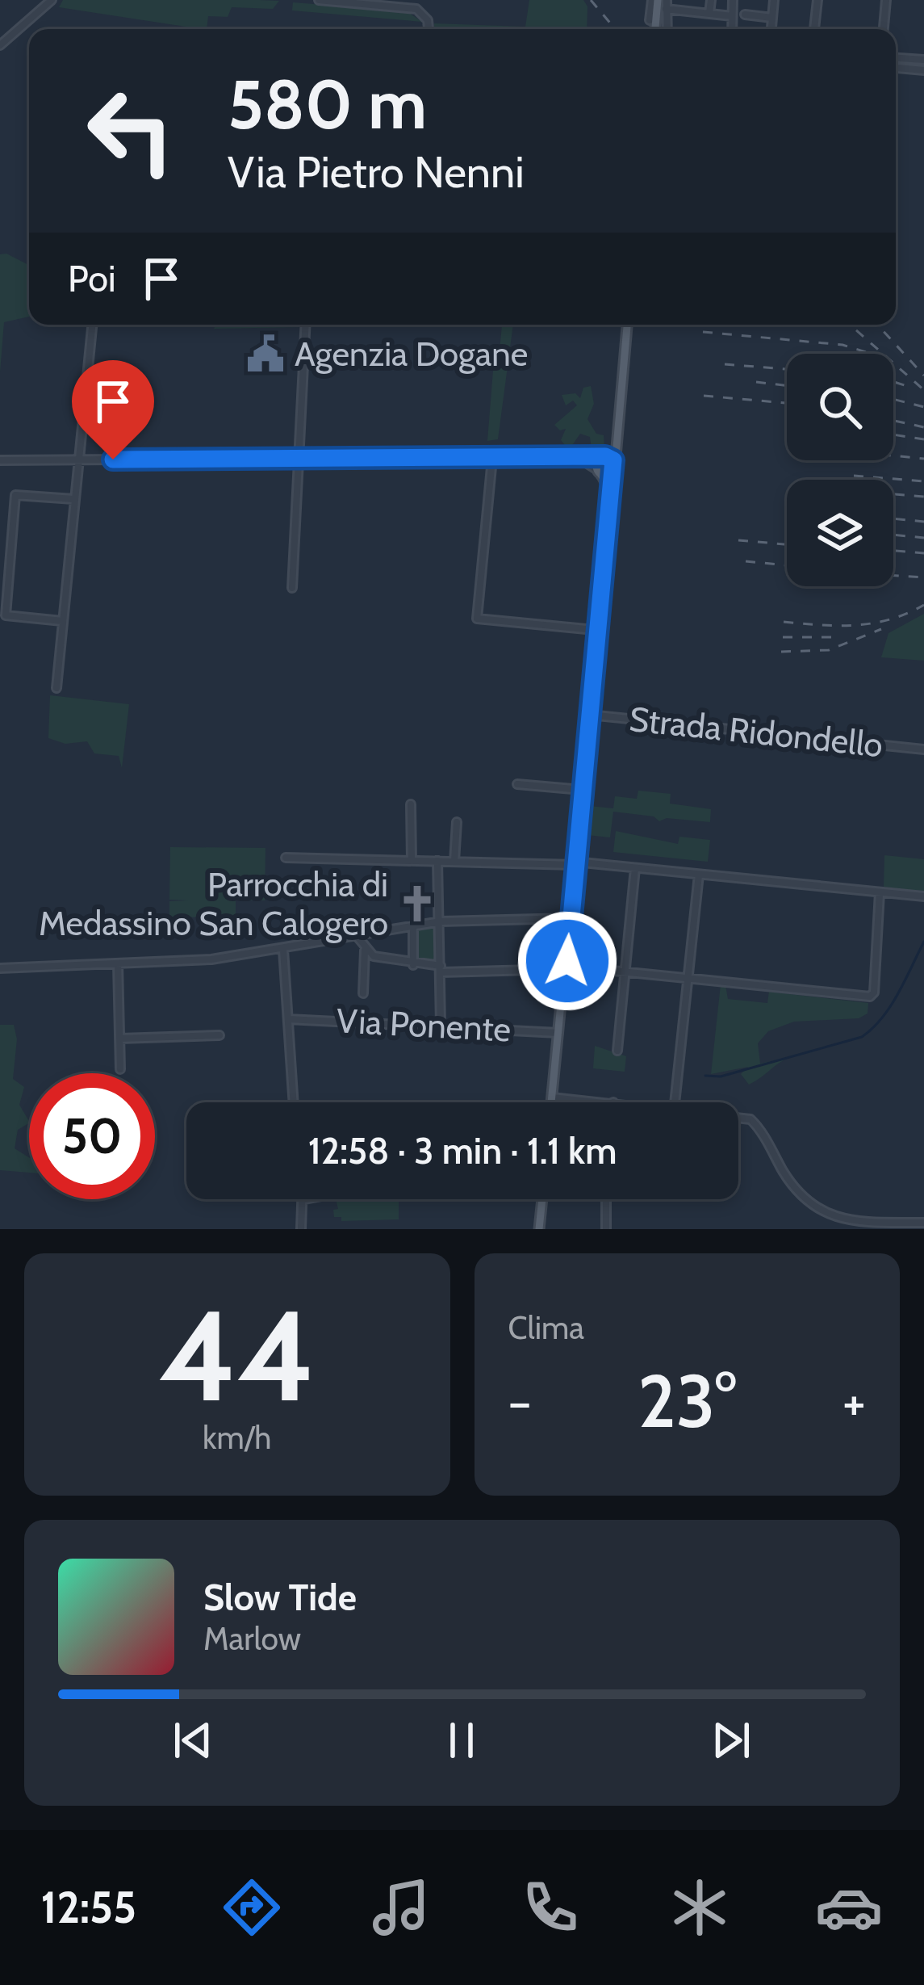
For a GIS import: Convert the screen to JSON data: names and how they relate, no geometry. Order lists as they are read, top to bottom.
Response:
{
  "streets": {
    "street": ["Strada Ridondello", "Via Ponente"]
  },
  "places": {
    "public building": ["Agenzia Dogane"],
    "church": ["Parrocchia di Medassino San Calogero"]
  },
  "page": {
    "turn": ["580 m", "Via Pietro Nenni"],
    "then": "Poi",
    "limit": "50",
    "trip": "12:58 · 3 min · 1.1 km",
    "tile": [
      ["44", "km/h"],
      "Clima"
    ],
    "heat": ["−", "23°", "+"],
    "song": ["Slow Tide", "Marlow"],
    "tabs": "12:55"
  }
}
